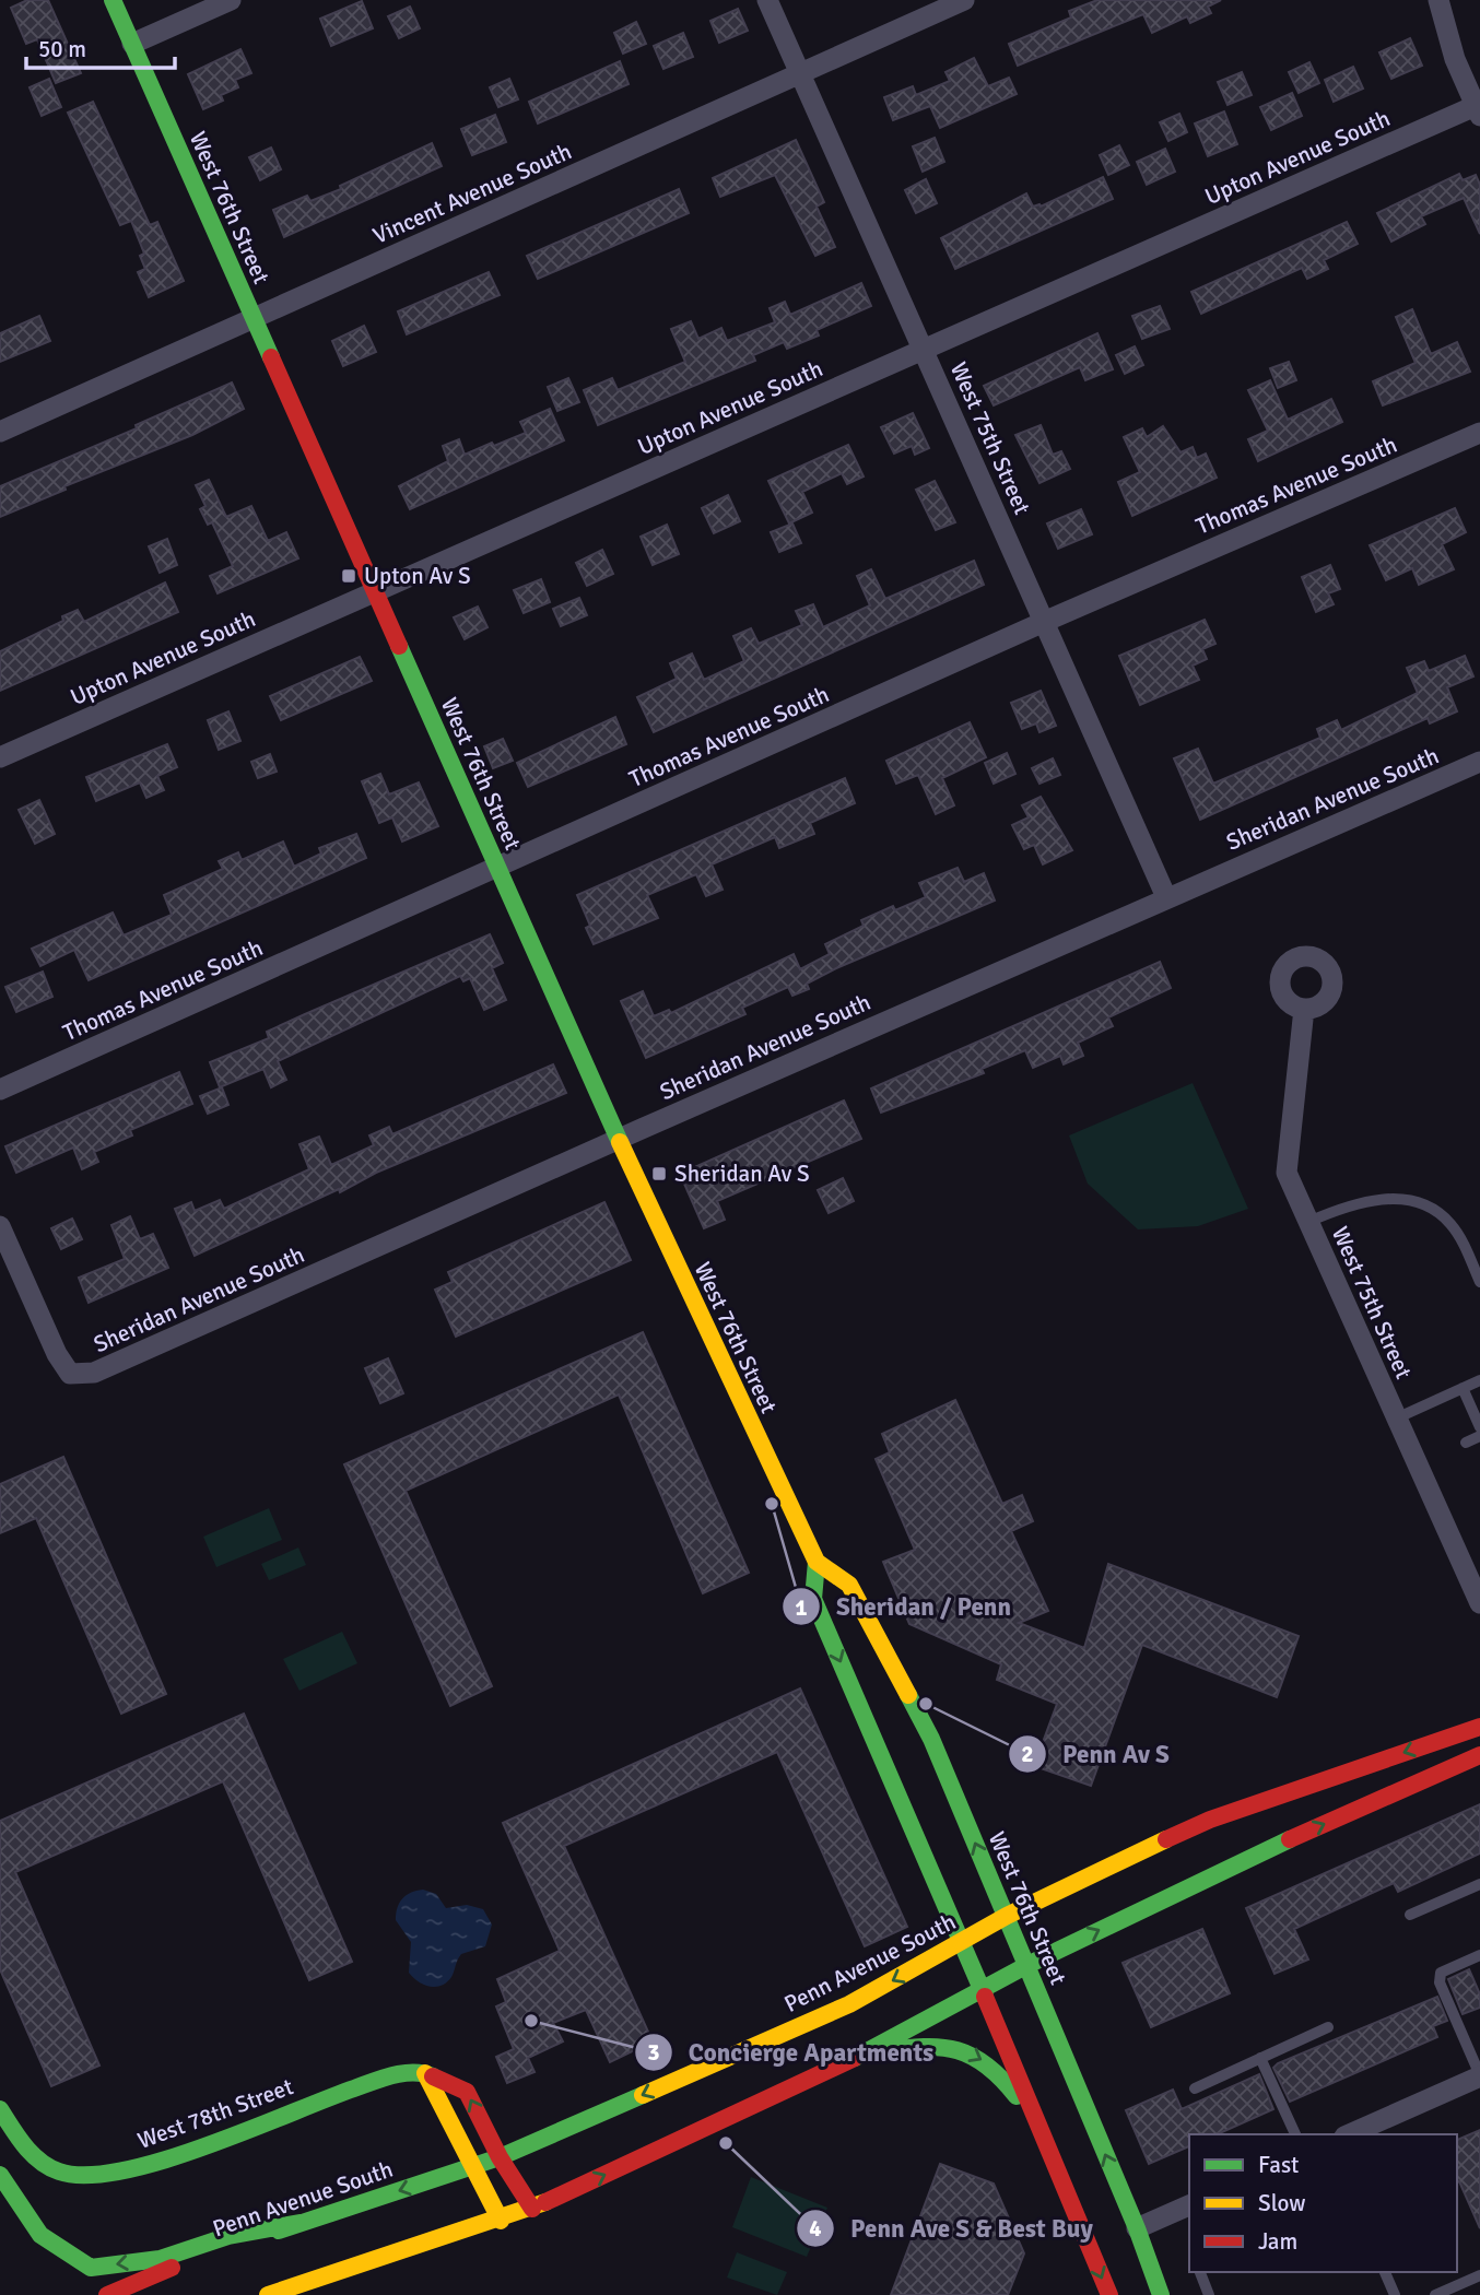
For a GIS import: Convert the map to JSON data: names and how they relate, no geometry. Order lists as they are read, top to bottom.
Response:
{
  "streets": {
    "main road": ["West 76th Street", "Penn Avenue South", "West 78th Street"],
    "street": [
      "Upton Avenue South",
      "Vincent Avenue South",
      "West 75th Street",
      "Thomas Avenue South",
      "Sheridan Avenue South"
    ]
  },
  "crossings": [
    ["Upton Avenue South", "West 76th Street"],
    ["Upton Avenue South", "West 75th Street"],
    ["Vincent Avenue South", "West 76th Street"],
    ["Vincent Avenue South", "West 75th Street"],
    ["West 76th Street", "Thomas Avenue South"],
    ["West 76th Street", "Sheridan Avenue South"],
    ["West 76th Street", "Penn Avenue South"],
    ["West 75th Street", "Thomas Avenue South"],
    ["West 75th Street", "Sheridan Avenue South"]
  ],
  "places": {
    "transit": ["Upton Av S", "Sheridan Av S"],
    "other": [
      "Sheridan / Penn",
      "Penn Av S",
      "Concierge Apartments",
      "Penn Ave S & Best Buy"
    ]
  },
  "legend": ["Fast", "Slow", "Jam"],
  "scale_bar": "50 m"
}
